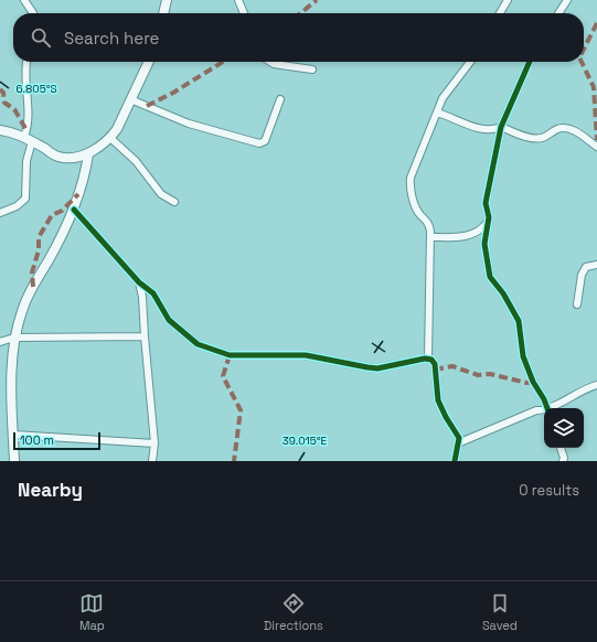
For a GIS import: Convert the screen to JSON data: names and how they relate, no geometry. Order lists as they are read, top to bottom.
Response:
{
  "scale_bar": "100 m",
  "page": {
    "search": "Search here",
    "scale": "100 m",
    "heading": ["Nearby", "0 results"],
    "nav": ["Map", "Directions", "Saved"]
  },
  "coordinates": ["6.805°S", "39.015°E"]
}
